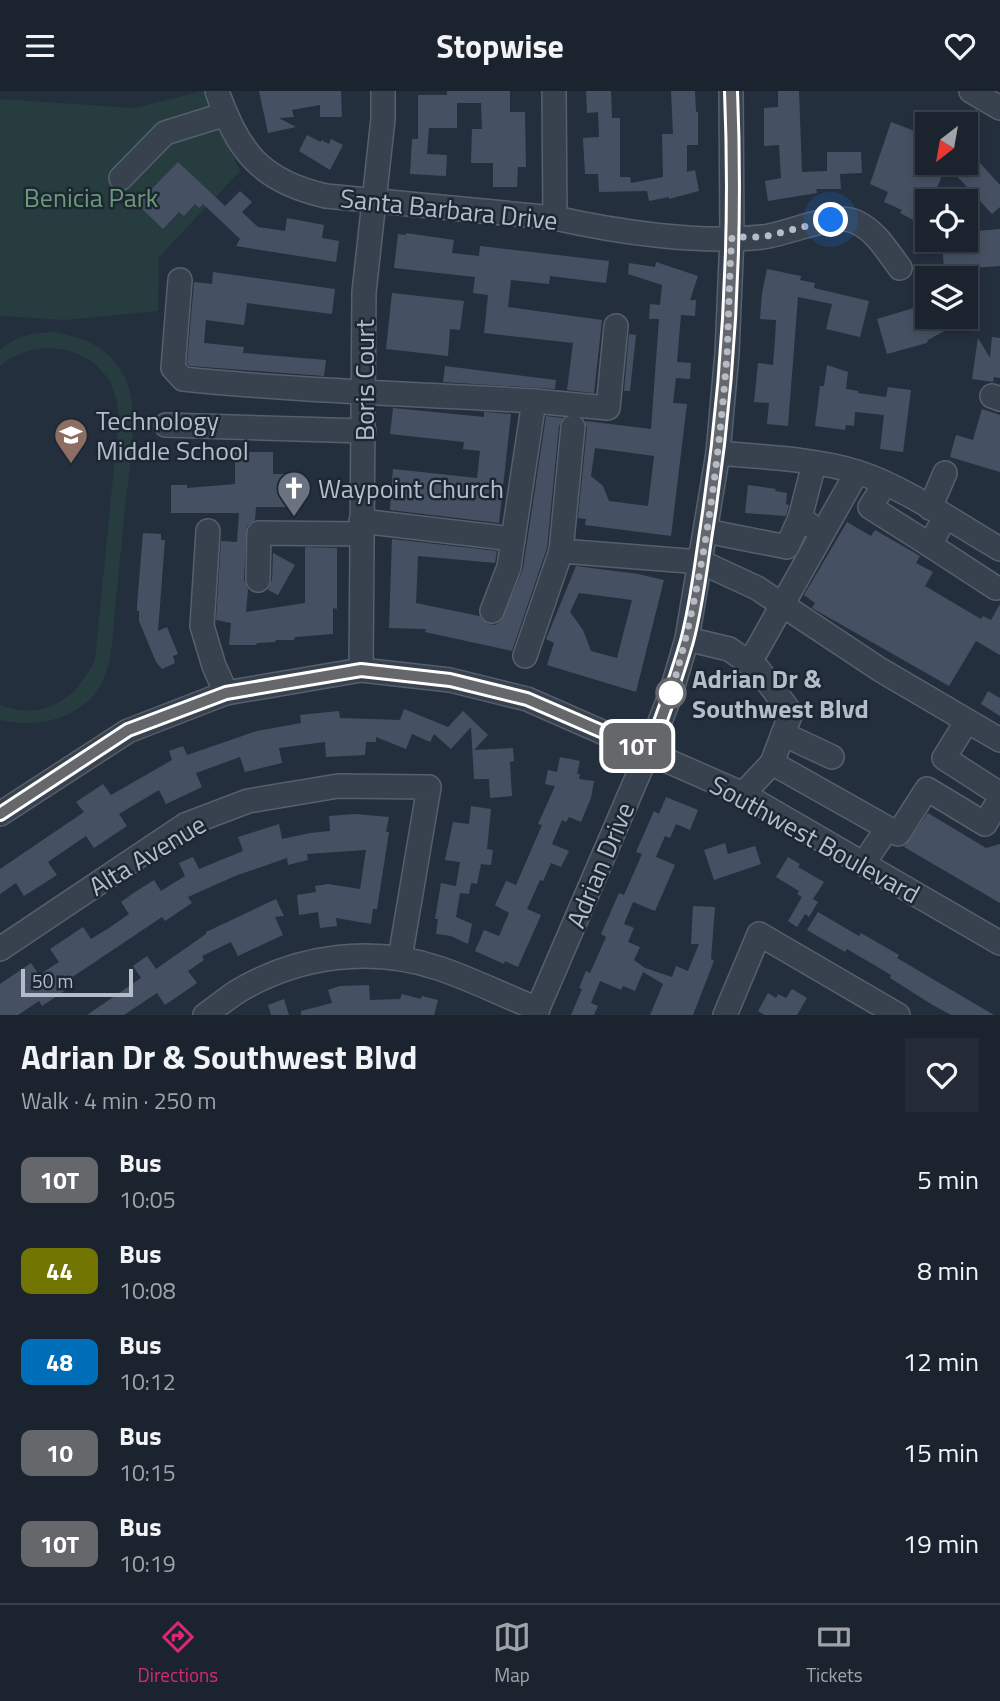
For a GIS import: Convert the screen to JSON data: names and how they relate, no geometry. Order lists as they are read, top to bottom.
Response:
{
  "streets": {
    "street": [
      "Santa Barbara Drive",
      "Boris Court",
      "Southwest Boulevard",
      "Alta Avenue",
      "Adrian Drive"
    ]
  },
  "crossings": [
    ["Santa Barbara Drive", "Boris Court"],
    ["Santa Barbara Drive", "Adrian Drive"],
    ["Boris Court", "Southwest Boulevard"],
    ["Southwest Boulevard", "Adrian Drive"]
  ],
  "parks": ["Benicia Park"],
  "places": {
    "school or university": ["Technology Middle School"],
    "church": ["Waypoint Church"],
    "other": ["Adrian Dr & Southwest Blvd"]
  },
  "lines": ["bus line 10T"],
  "scale_bar": "50 m",
  "north": "bottom left",
  "page": {
    "header": "Stopwise",
    "on_map": "10T",
    "scale": "50 m",
    "heading": ["Adrian Dr & Southwest Blvd", "Walk · 4 min · 250 m"],
    "list": [
      {
        "mark": "10T",
        "name": "Bus",
        "note": "10:05",
        "value": "5 min"
      },
      {
        "mark": "44",
        "name": "Bus",
        "note": "10:08",
        "value": "8 min"
      },
      {
        "mark": "48",
        "name": "Bus",
        "note": "10:12",
        "value": "12 min"
      },
      {
        "mark": "10",
        "name": "Bus",
        "note": "10:15",
        "value": "15 min"
      },
      {
        "mark": "10T",
        "name": "Bus",
        "note": "10:19",
        "value": "19 min"
      }
    ],
    "tabs": ["Directions", "Map", "Tickets"]
  }
}
